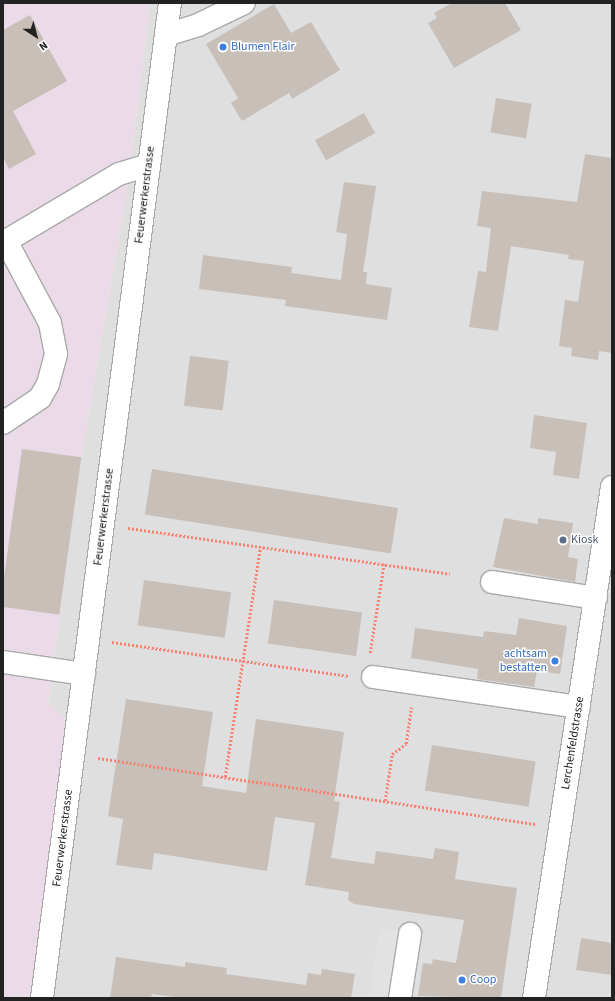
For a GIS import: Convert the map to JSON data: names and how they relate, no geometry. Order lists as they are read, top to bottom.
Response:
{
  "streets": {
    "street": ["Feuerwerkerstrasse", "Lerchenfeldstrasse"]
  },
  "places": [
    "Blumen Flair",
    "Kiosk",
    "achtsam bestatten",
    "Coop"
  ],
  "north": "bottom right"
}
